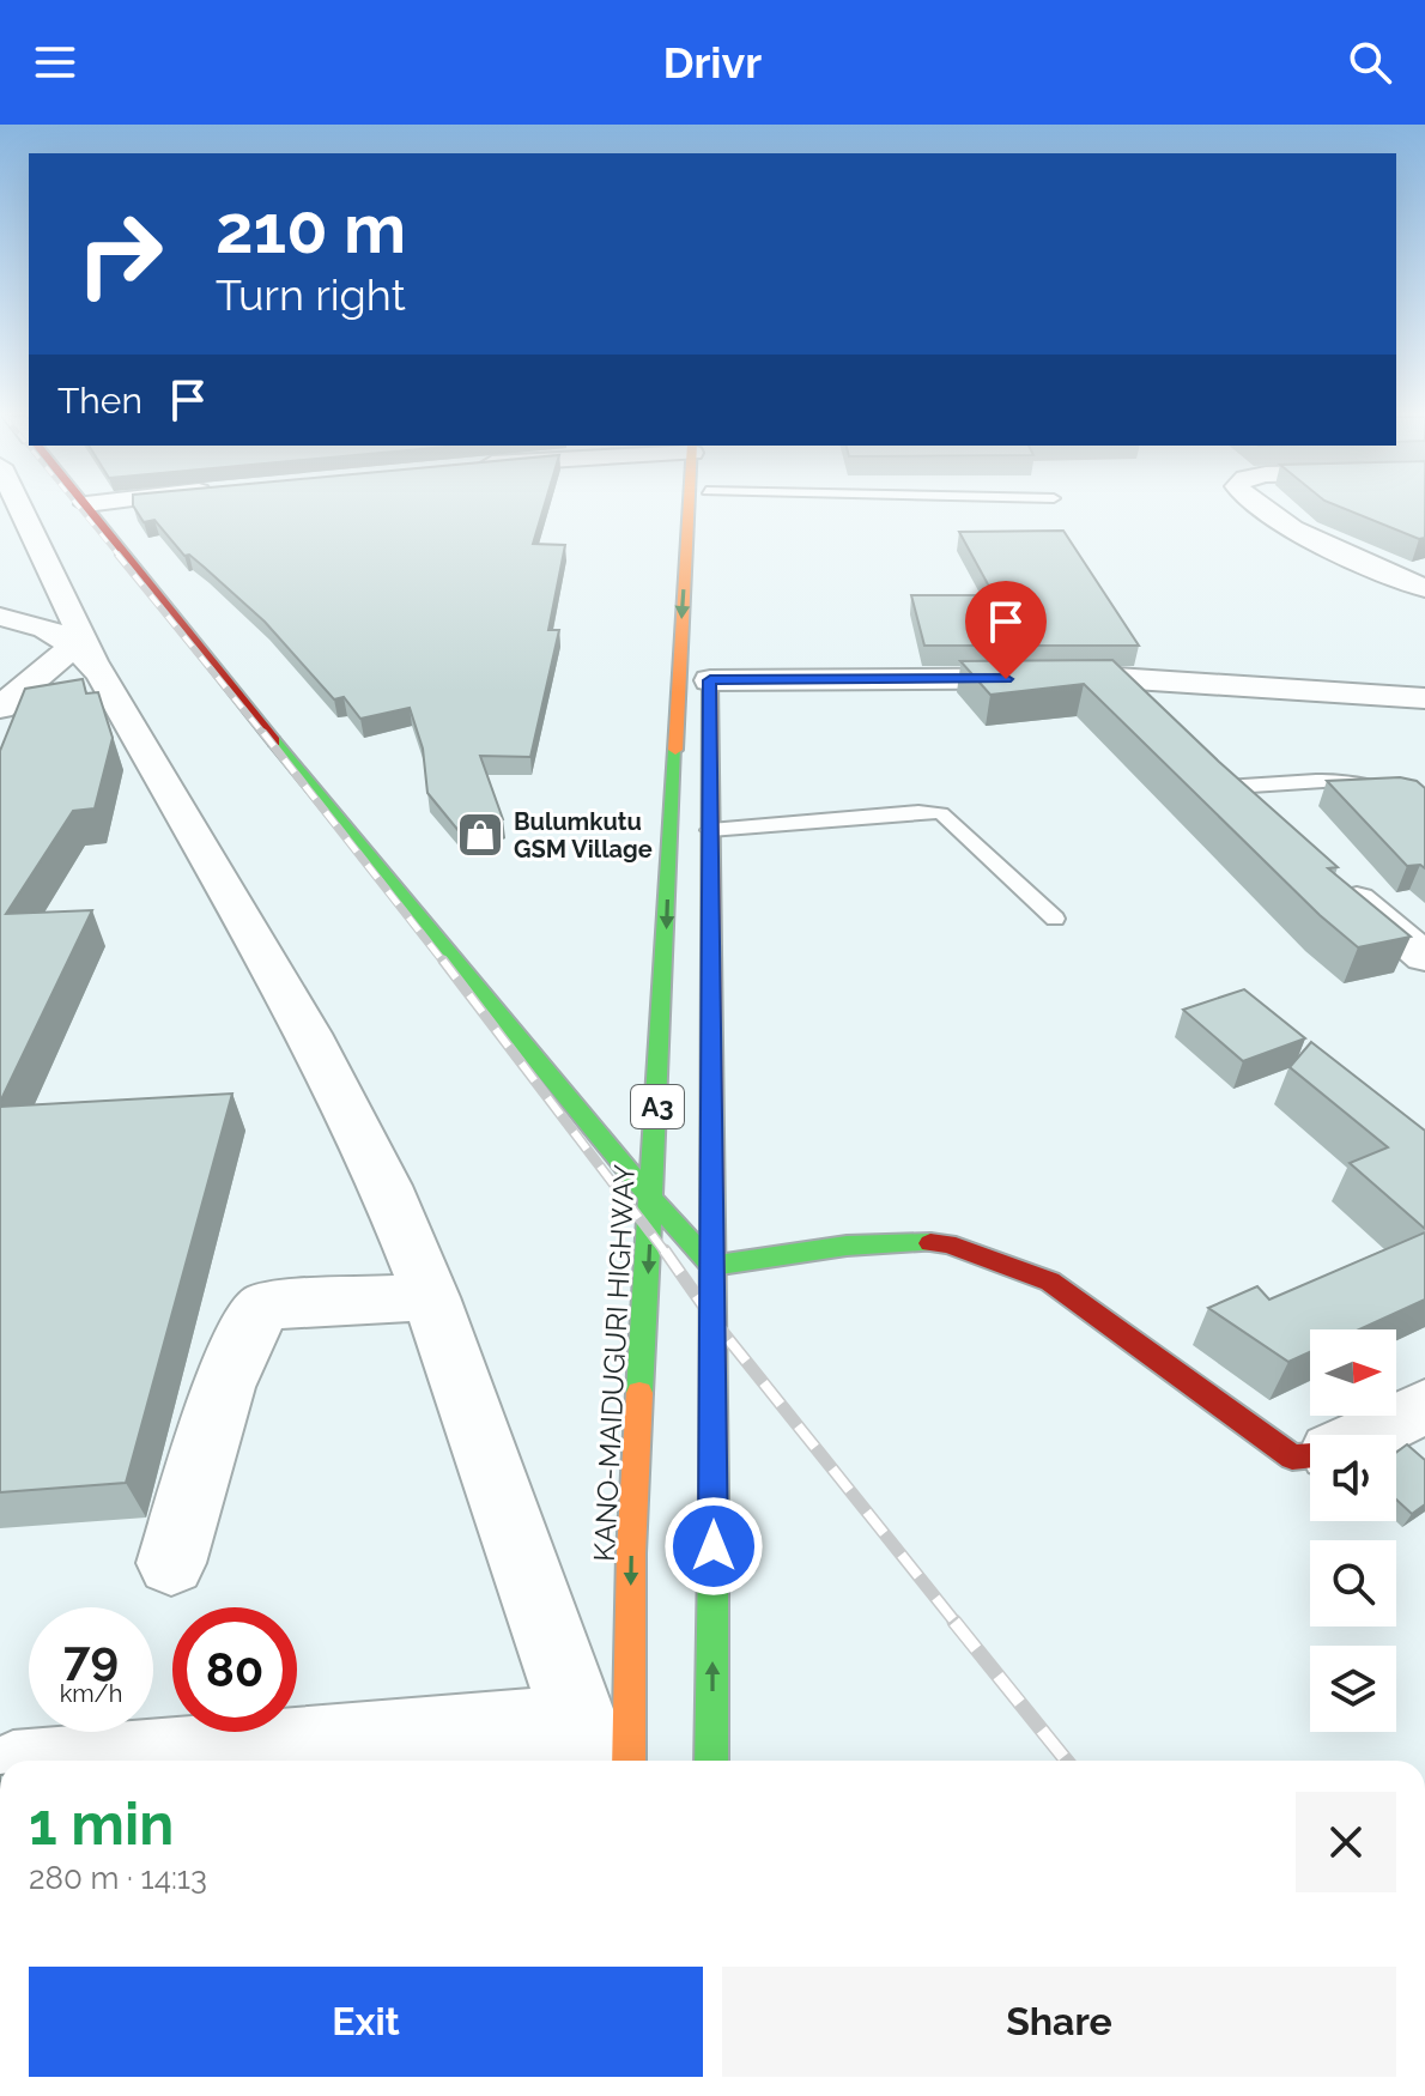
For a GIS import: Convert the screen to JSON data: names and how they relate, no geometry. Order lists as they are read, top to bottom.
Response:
{
  "streets": {
    "main road": ["A3", "KANO-MAIDUGURI HIGHWAY"]
  },
  "places": {
    "shop": ["Bulumkutu GSM Village"]
  },
  "north": "right",
  "page": {
    "header": "Drivr",
    "turn": ["210 m", "Turn right"],
    "then": "Then",
    "speed": "79 km/h",
    "limit": "80",
    "heading": ["1 min", "280 m · 14:13"],
    "buttons": ["Exit", "Share"]
  }
}
